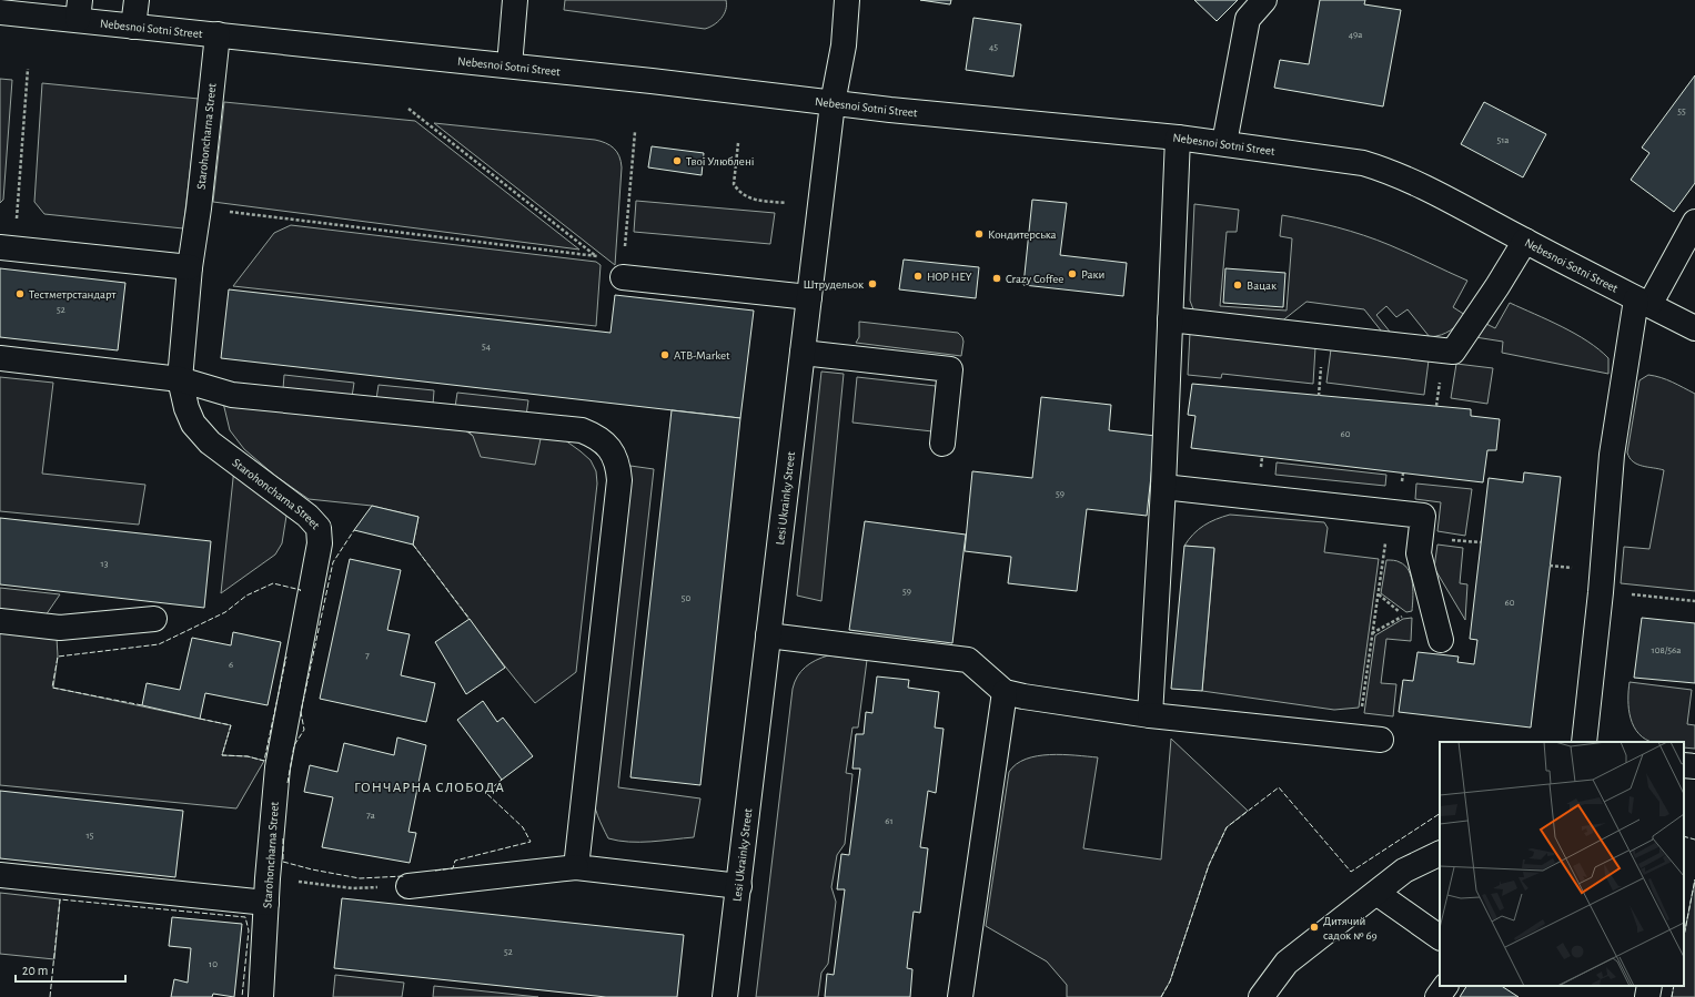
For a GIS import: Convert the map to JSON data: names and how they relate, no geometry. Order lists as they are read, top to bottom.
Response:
{
  "streets": {
    "street": ["Nebesnoi Sotni Street", "Starohoncharna Street", "Lesi Ukrainky Street"]
  },
  "crossings": [
    ["Nebesnoi Sotni Street", "Starohoncharna Street"],
    ["Nebesnoi Sotni Street", "Lesi Ukrainky Street"]
  ],
  "districts": ["ГОНЧАРНА СЛОБОДА"],
  "places": [
    "Твої Улюблені",
    "Кондитерська",
    "Раки",
    "HOP HEY",
    "Crazy Coffee",
    "Штрудельок",
    "Вацак",
    "Тестметрстандарт",
    "ATB-Market",
    "Дитячий садок № 69"
  ],
  "house_numbers": [
    "49а",
    "45",
    "55",
    "51а",
    "52",
    "54",
    "60",
    "59",
    "13",
    "59",
    "50",
    "60",
    "108/56а",
    "7",
    "6",
    "7а",
    "61",
    "15",
    "52",
    "10"
  ],
  "scale_bar": "20 m"
}
